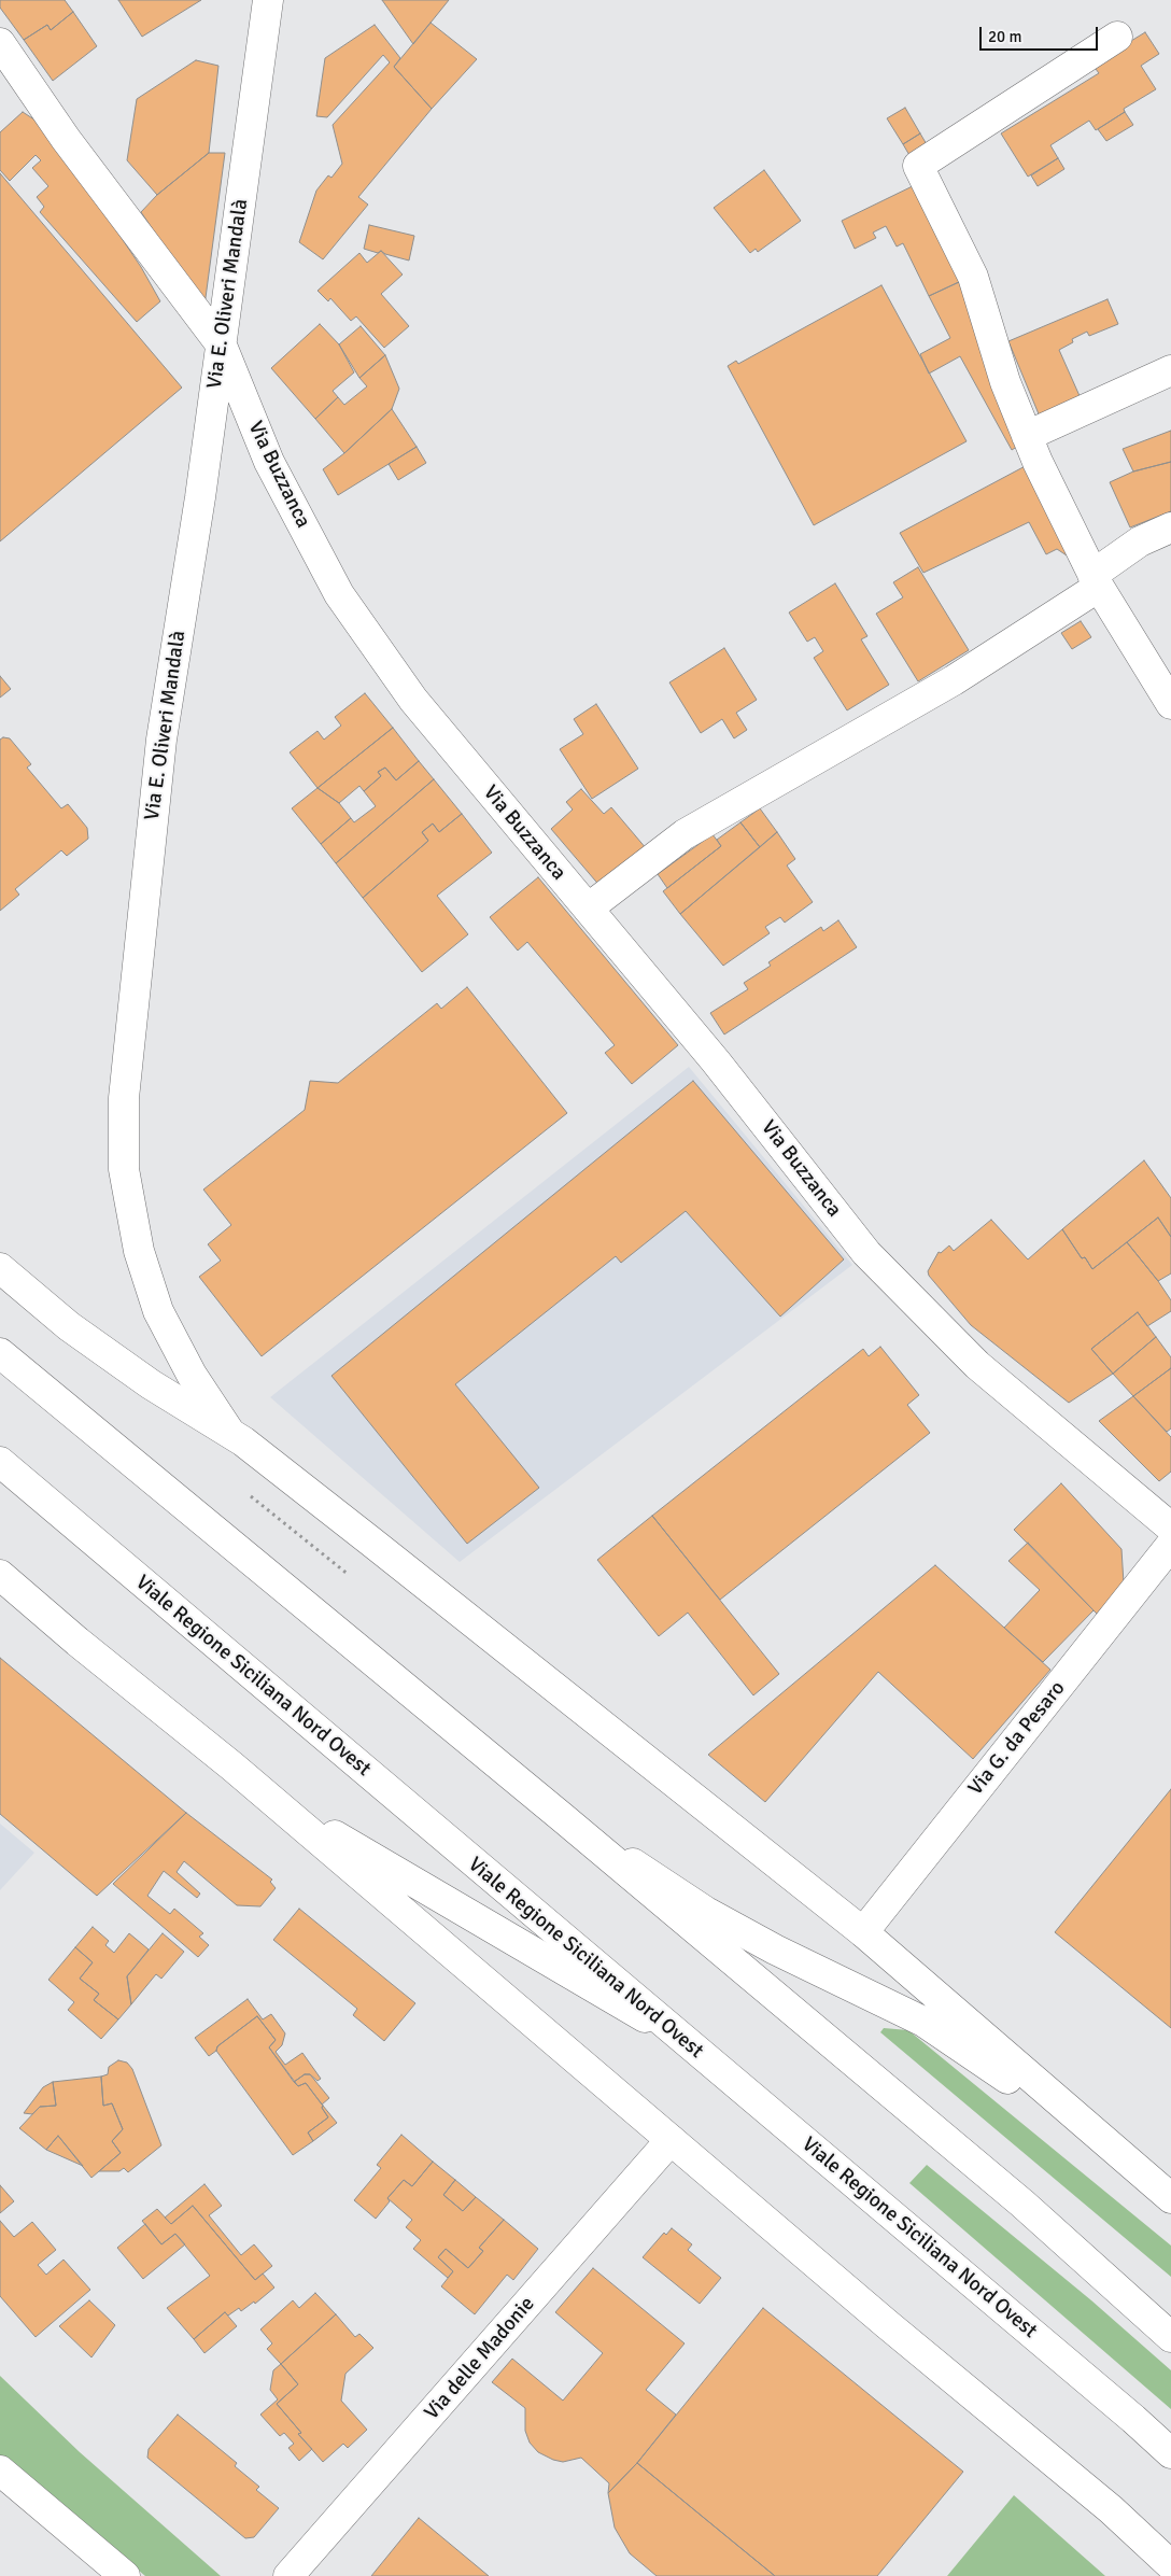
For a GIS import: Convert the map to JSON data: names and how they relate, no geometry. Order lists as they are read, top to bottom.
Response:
{
  "streets": {
    "street": [
      "Via E. Oliveri Mandalà",
      "Via Buzzanca",
      "Viale Regione Siciliana Nord Ovest",
      "Via G. da Pesaro",
      "Via delle Madonie"
    ]
  },
  "crossings": [
    ["Via E. Oliveri Mandalà", "Via Buzzanca"]
  ],
  "scale_bar": "20 m"
}
